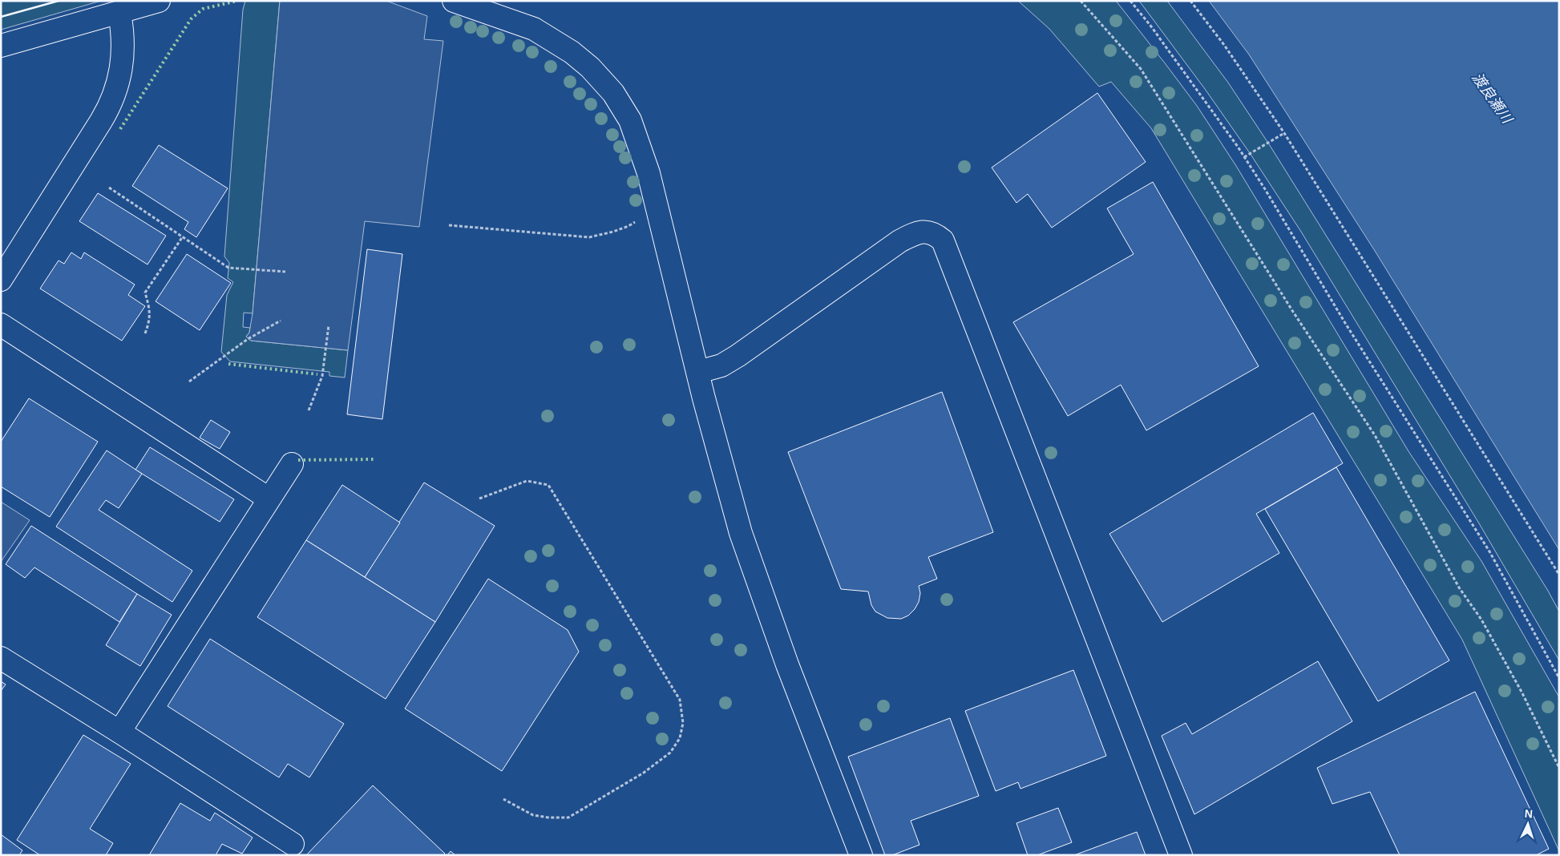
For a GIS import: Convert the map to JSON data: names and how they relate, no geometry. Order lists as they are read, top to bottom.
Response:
{
  "water": ["渡良瀬川"],
  "north": "top"
}
